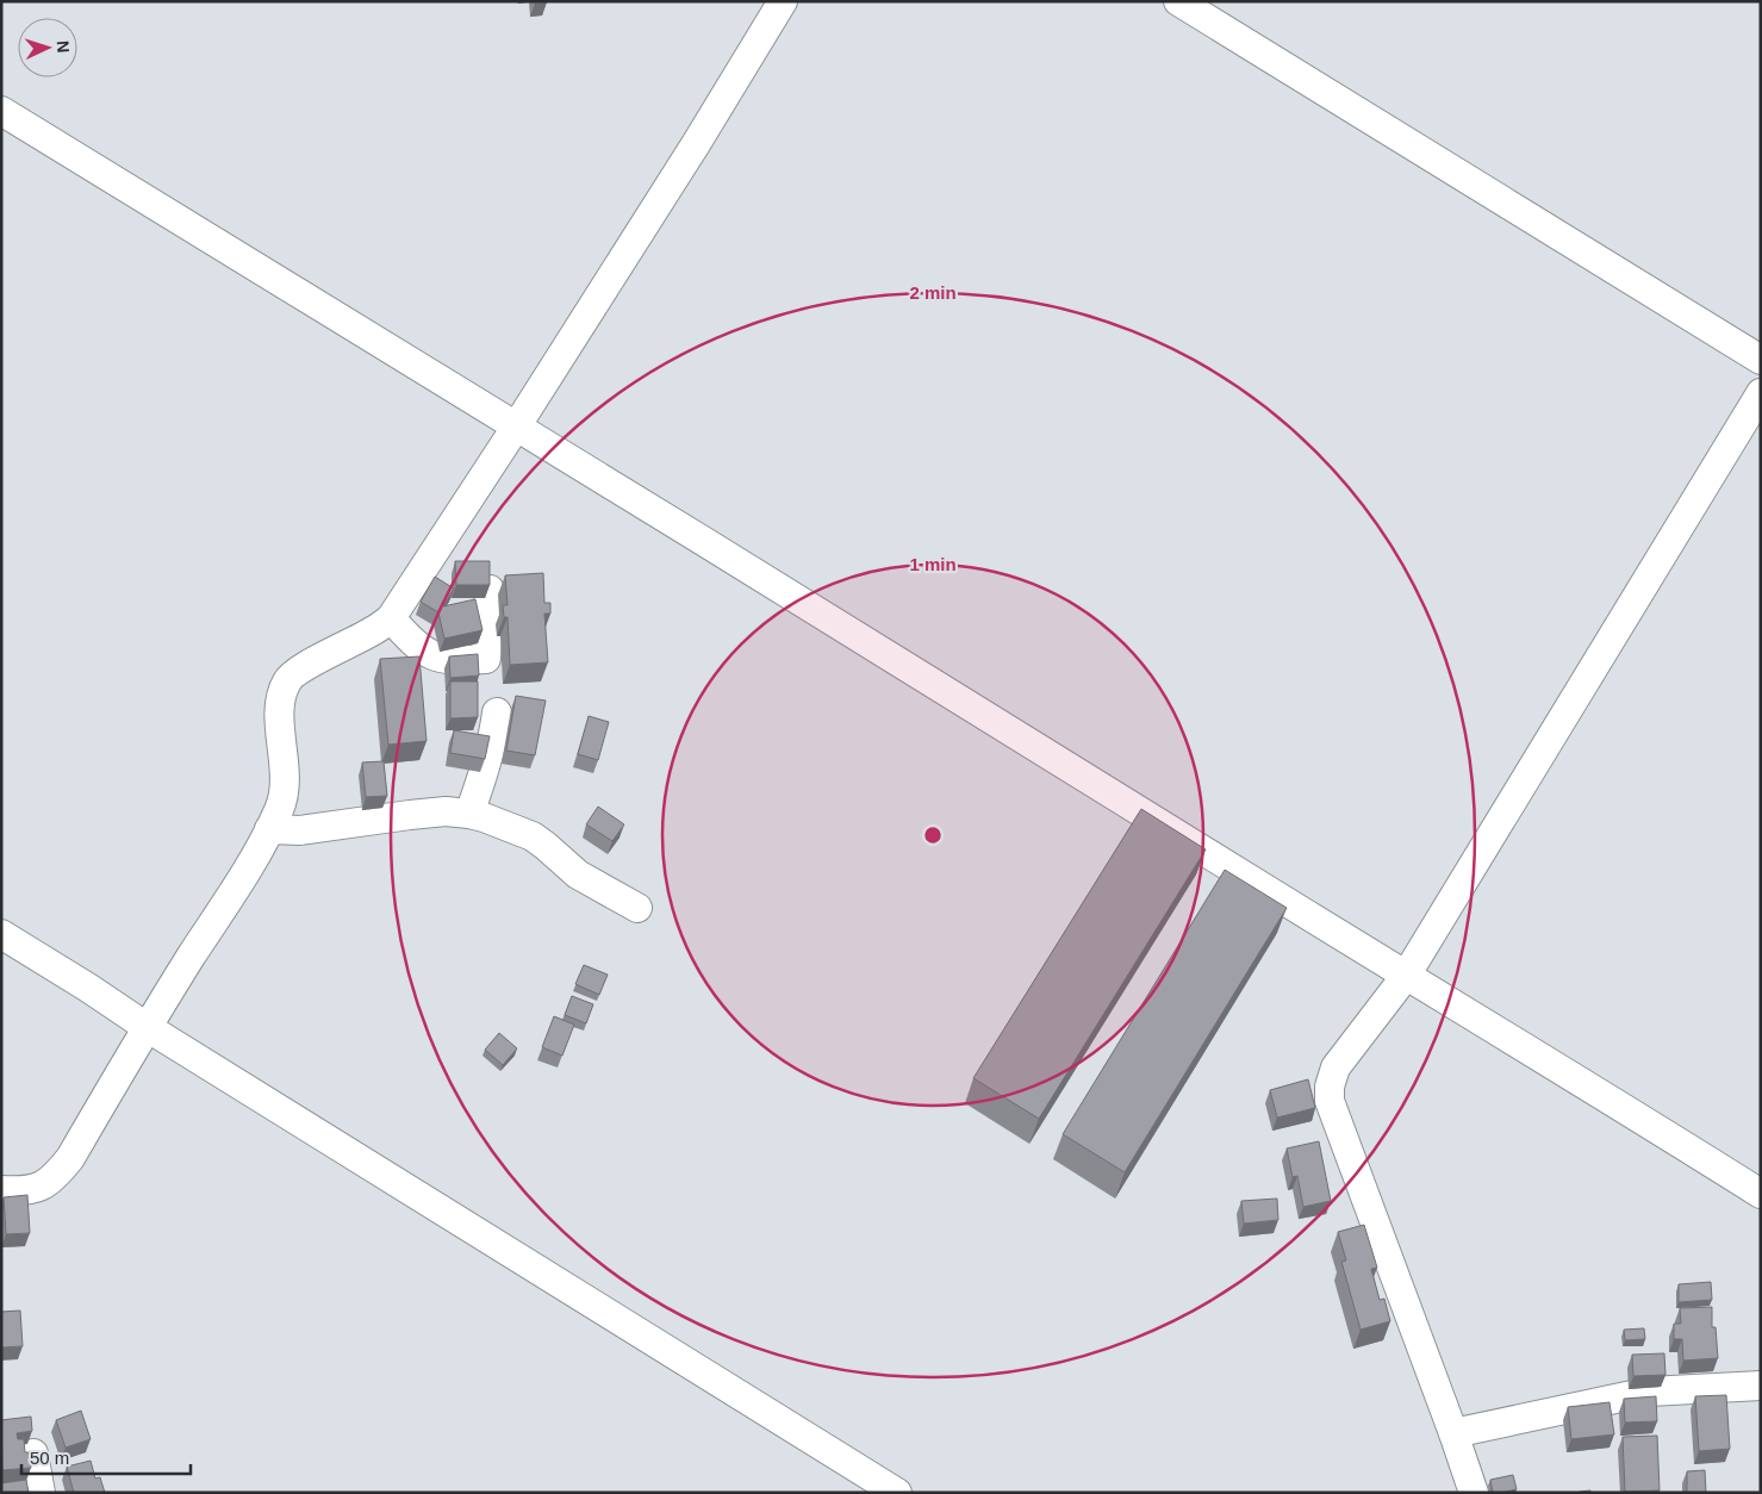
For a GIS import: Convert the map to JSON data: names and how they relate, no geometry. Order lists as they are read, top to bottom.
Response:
{
  "scale_bar": "50 m",
  "north": "right",
  "rings": ["2 min", "1 min"]
}
